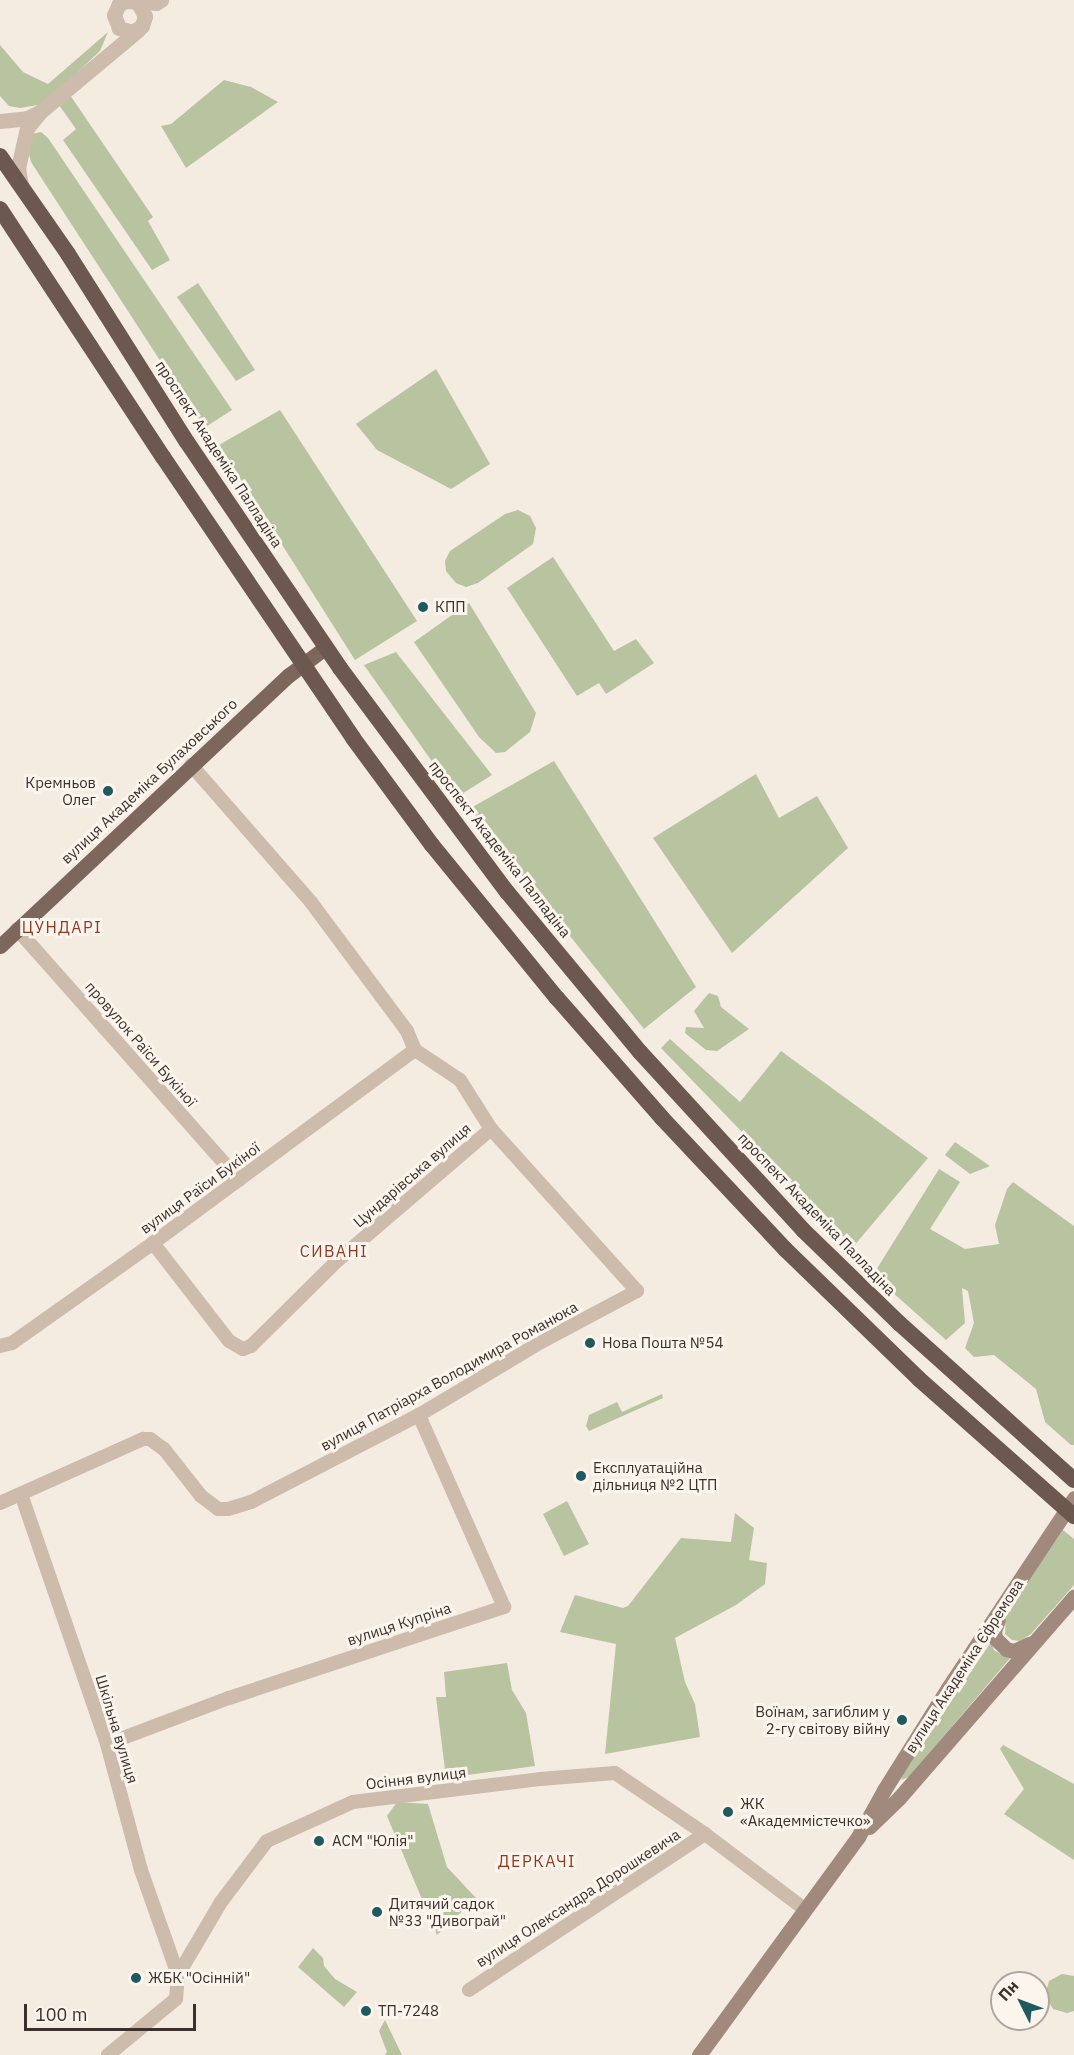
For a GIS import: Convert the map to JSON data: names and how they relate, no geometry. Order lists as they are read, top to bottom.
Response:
{
  "streets": {
    "highway": ["проспект Академіка Палладіна"],
    "main road": ["вулиця Академіка Булаховського", "вулиця Академіка Єфремова"],
    "street": [
      "провулок Раїси Букіної",
      "Цундарівська вулиця",
      "вулиця Раїси Букіної",
      "вулиця Патріарха Володимира Романюка",
      "вулиця Купріна",
      "Шкільна вулиця",
      "Осіння вулиця",
      "вулиця Олександра Дорошкевича"
    ]
  },
  "crossings": [
    ["проспект Академіка Палладіна", "вулиця Академіка Булаховського"],
    ["вулиця Академіка Булаховського", "провулок Раїси Букіної"],
    ["провулок Раїси Букіної", "вулиця Раїси Букіної"],
    ["Цундарівська вулиця", "вулиця Раїси Букіної"],
    ["Цундарівська вулиця", "вулиця Патріарха Володимира Романюка"],
    ["вулиця Патріарха Володимира Романюка", "вулиця Купріна"],
    ["вулиця Патріарха Володимира Романюка", "Шкільна вулиця"],
    ["вулиця Купріна", "Шкільна вулиця"],
    ["вулиця Академіка Єфремова", "Осіння вулиця"],
    ["Шкільна вулиця", "Осіння вулиця"],
    ["Осіння вулиця", "вулиця Олександра Дорошкевича"]
  ],
  "districts": ["ЦУНДАРІ", "СИВАНІ", "ДЕРКАЧІ"],
  "places": [
    "КПП",
    "Кремньов Олег",
    "Нова Пошта №54",
    "Експлуатаційна дільниця №2 ЦТП",
    "Воїнам, загиблим у 2-гу світову війну",
    "ЖК «Академмістечко»",
    "АСМ \"Юлія\"",
    "Дитячий садок №33 \"Дивограй\"",
    "ЖБК \"Осінній\"",
    "ТП-7248"
  ],
  "scale_bar": "100 m",
  "north": "top left"
}
